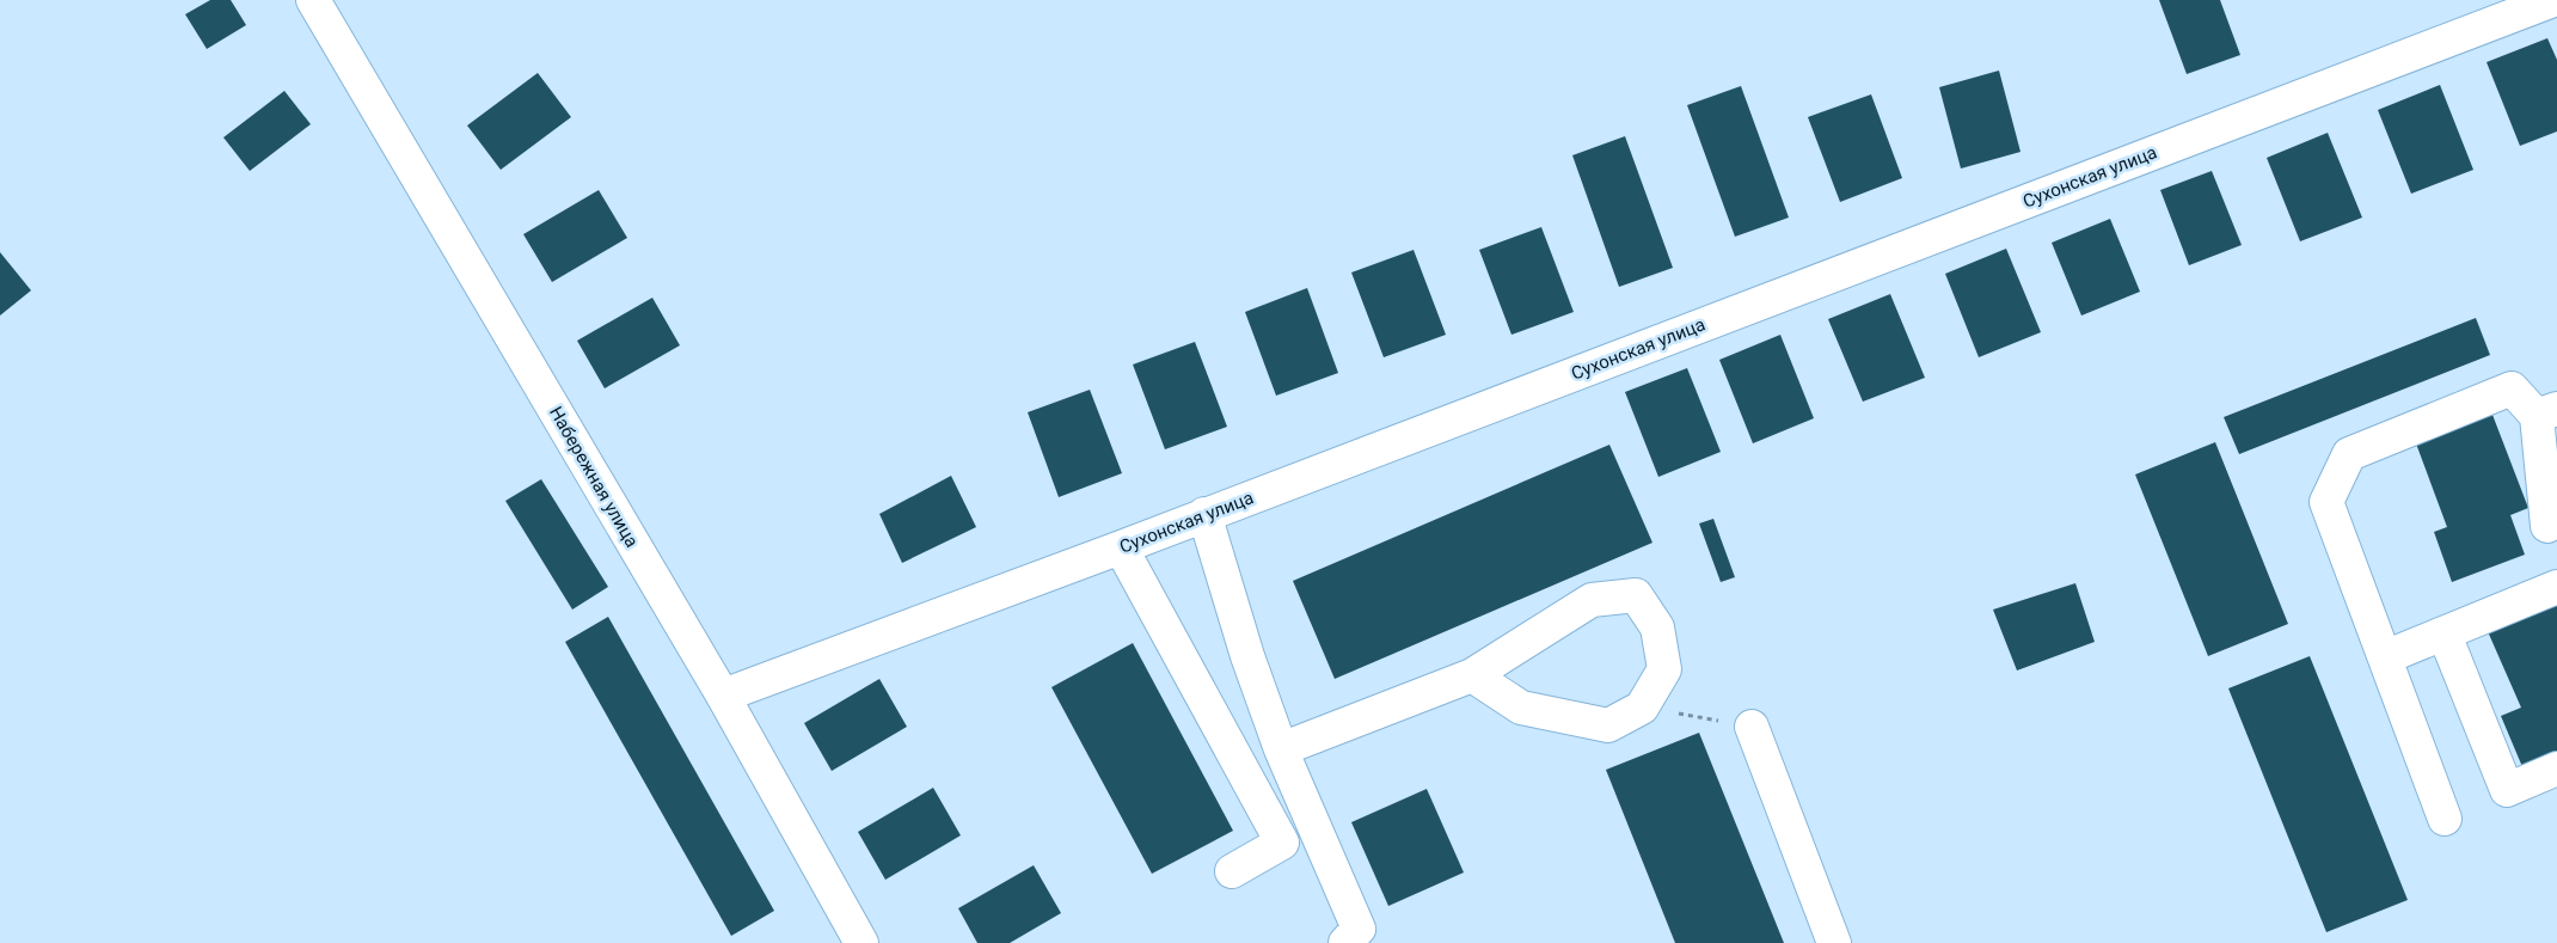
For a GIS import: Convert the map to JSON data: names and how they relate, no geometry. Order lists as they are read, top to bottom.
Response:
{
  "streets": {
    "street": ["Сухонская улица", "Набережная улица"]
  },
  "crossings": [
    ["Сухонская улица", "Набережная улица"]
  ]
}
